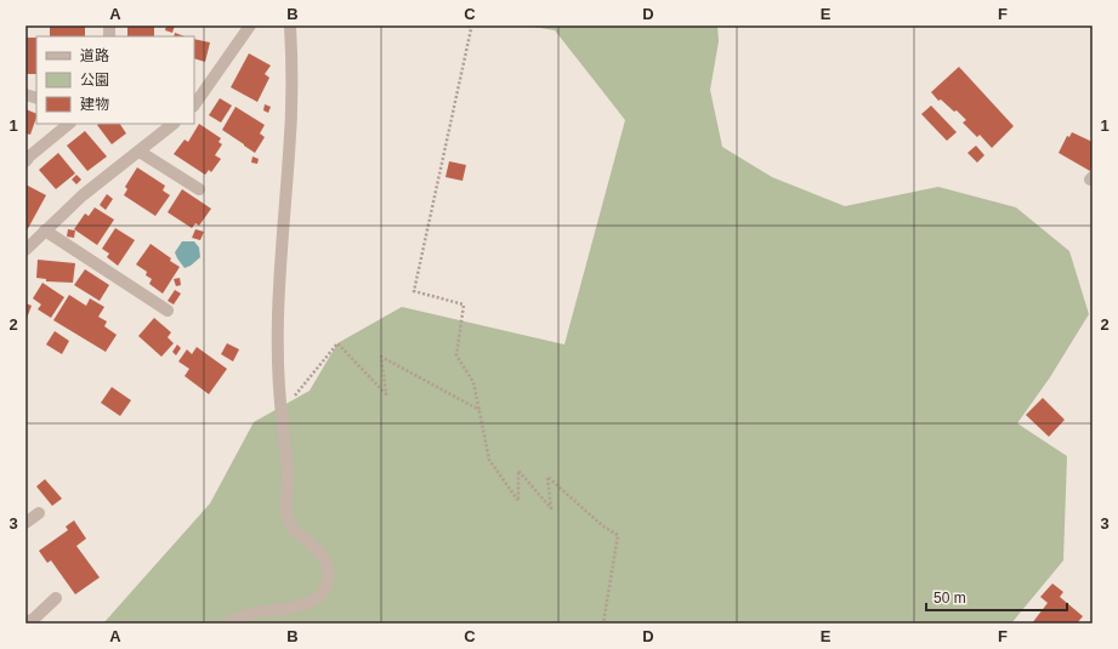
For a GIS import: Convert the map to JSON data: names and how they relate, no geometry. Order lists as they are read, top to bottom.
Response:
{
  "legend": ["道路", "公園", "建物"],
  "scale_bar": "50 m",
  "grid": {
    "columns": [
      "A",
      "B",
      "C",
      "D",
      "E",
      "F"
    ],
    "rows": ["1", "2", "3"]
  }
}
